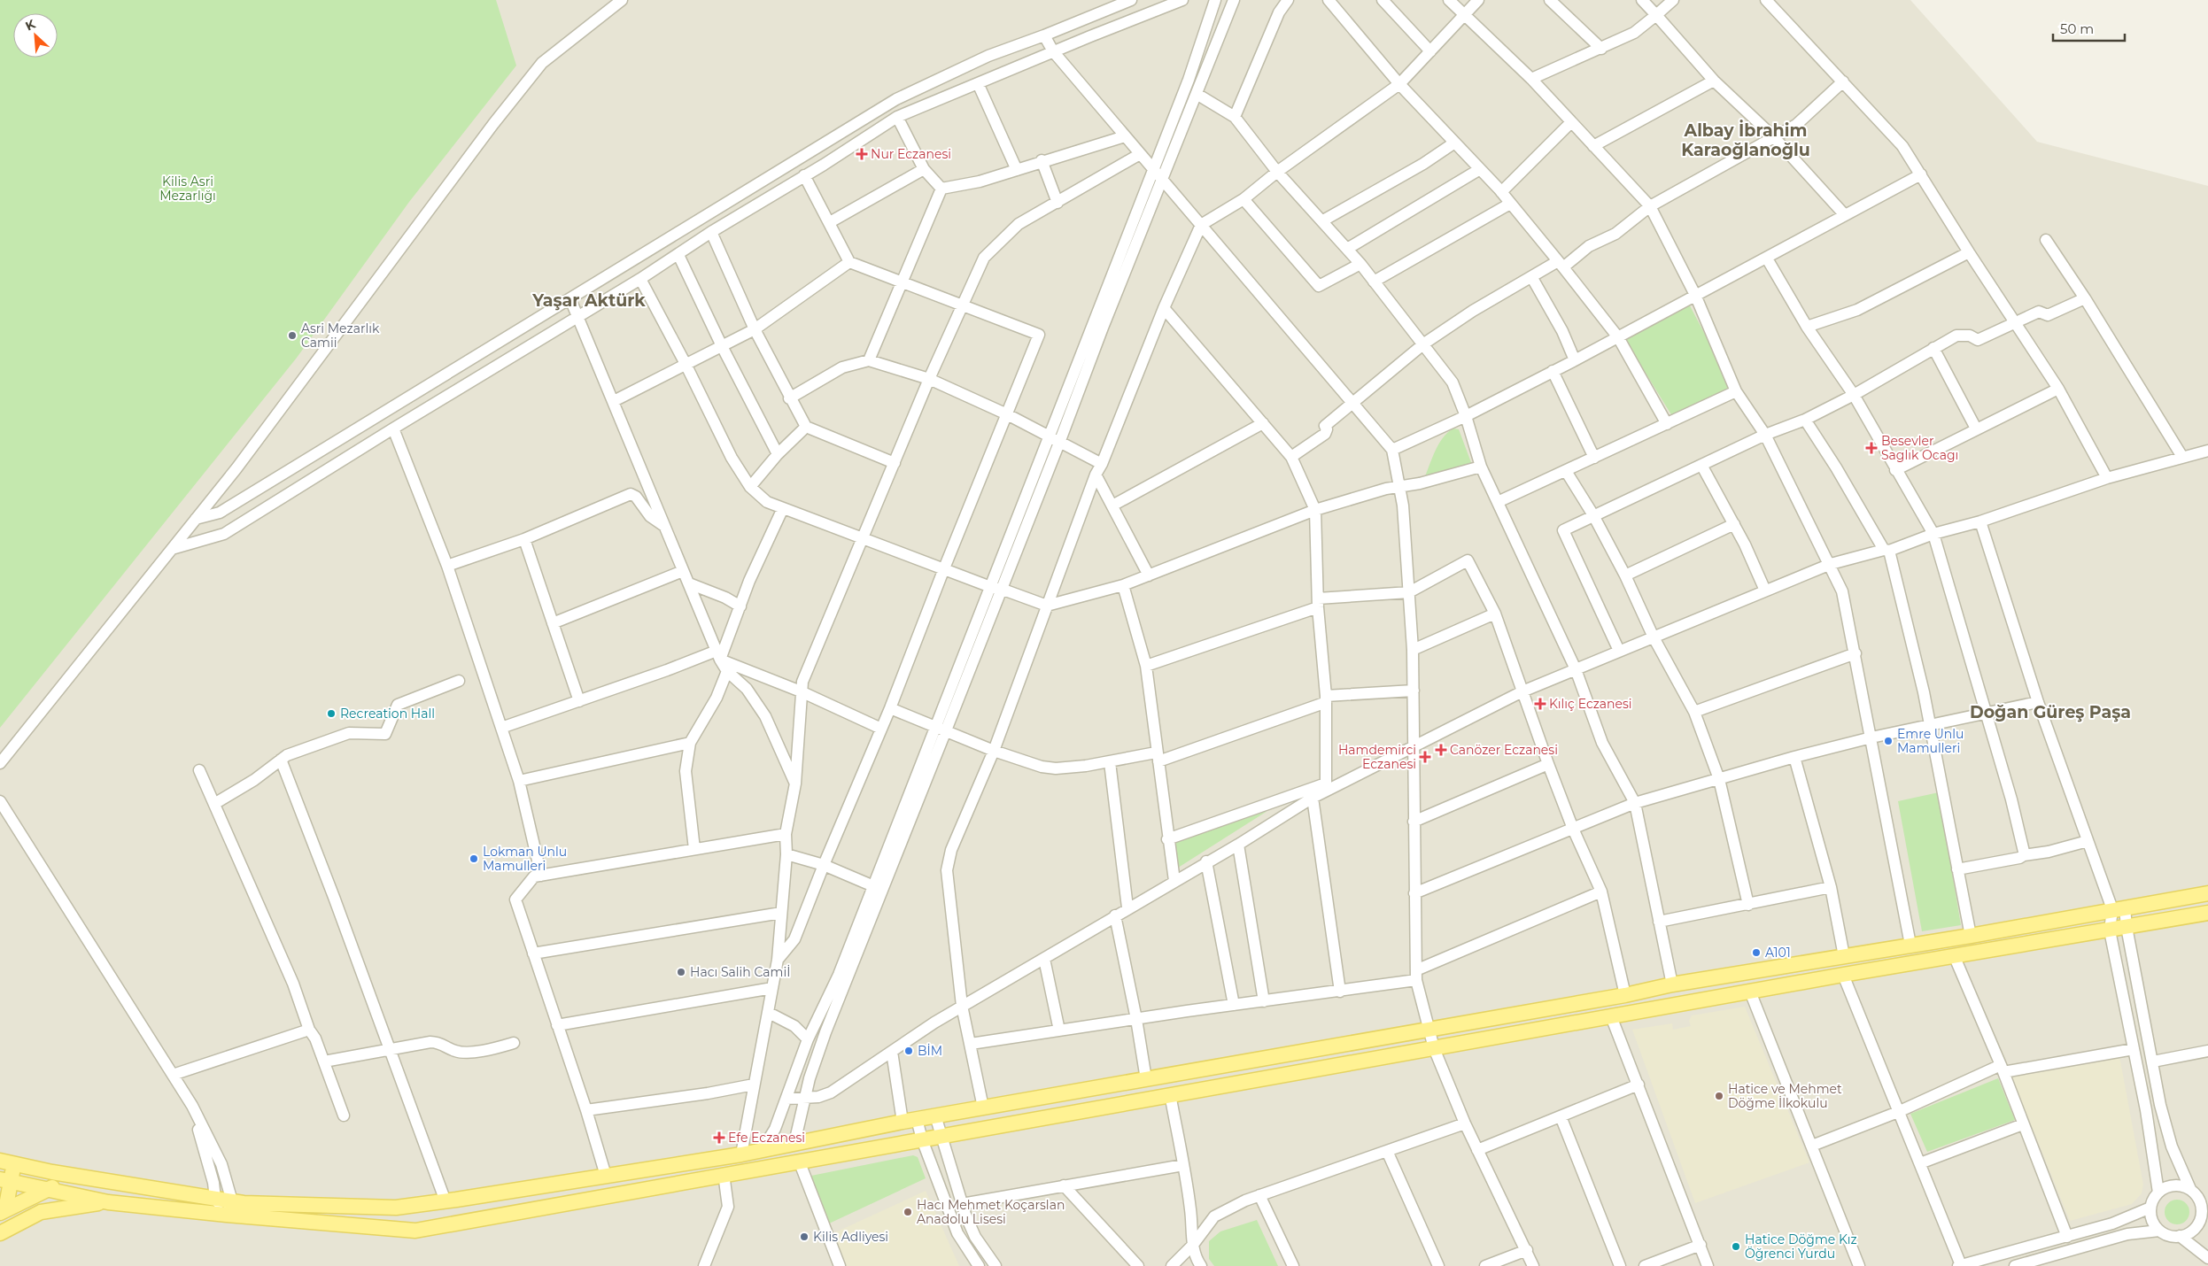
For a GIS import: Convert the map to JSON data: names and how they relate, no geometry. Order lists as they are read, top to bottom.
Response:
{
  "districts": ["Albay İbrahim Karaoğlanoğlu", "Yaşar Aktürk", "Doğan Güreş Paşa"],
  "parks": ["Kilis Asri Mezarlığı"],
  "places": {
    "health": [
      "Nur Eczanesi",
      "Besevler Saglık Ocagı",
      "Kılıç Eczanesi",
      "Canözer Eczanesi",
      "Hamdemirci Eczanesi",
      "Efe Eczanesi"
    ],
    "other": [
      "Asri Mezarlık Camii",
      "Recreation Hall",
      "Emre Unlu Mamulleri",
      "Lokman Unlu Mamulleri",
      "A101",
      "Hacı Salih Camiİ",
      "BİM",
      "Hatice ve Mehmet Döğme İlkokulu",
      "Hacı Mehmet Koçarslan Anadolu Lisesi",
      "Kilis Adliyesi",
      "Hatice Döğme Kız Öğrenci Yurdu"
    ]
  },
  "scale_bar": "50 m",
  "north": "top left"
}
